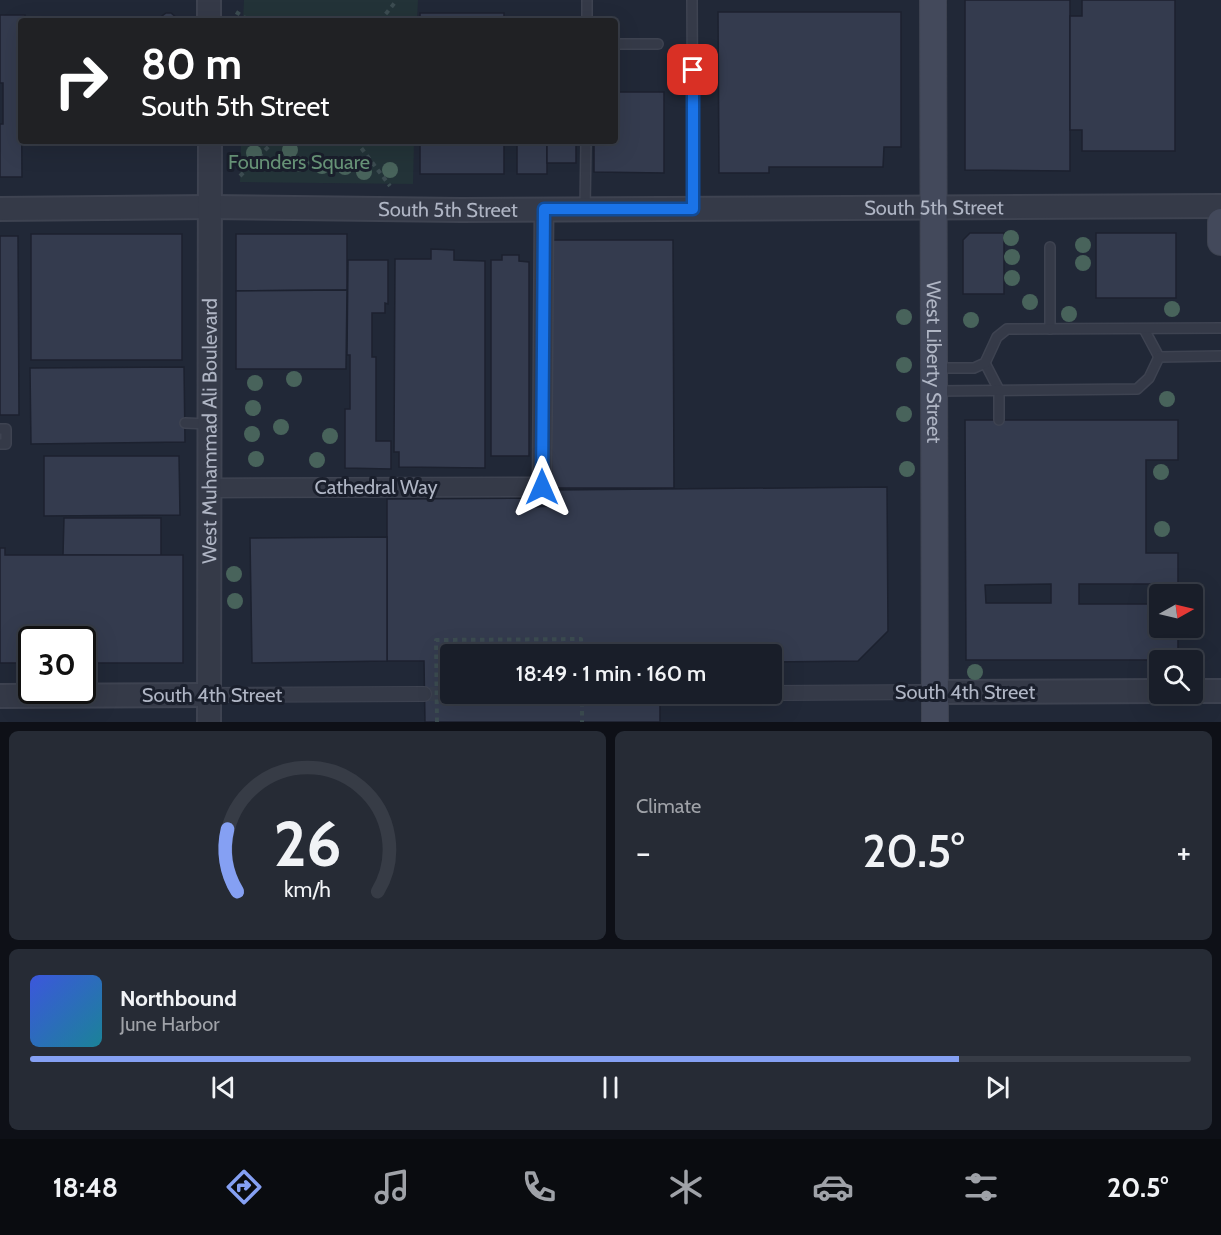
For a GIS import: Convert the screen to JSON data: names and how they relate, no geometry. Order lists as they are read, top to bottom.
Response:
{
  "streets": {
    "main road": ["West Liberty Street"],
    "street": [
      "South 5th Street",
      "West Muhammad Ali Boulevard",
      "Cathedral Way",
      "South 4th Street"
    ]
  },
  "crossings": [
    ["South 5th Street", "West Liberty Street"],
    ["South 5th Street", "West Muhammad Ali Boulevard"],
    ["South 5th Street", "Cathedral Way"],
    ["West Liberty Street", "South 4th Street"],
    ["West Muhammad Ali Boulevard", "Cathedral Way"],
    ["West Muhammad Ali Boulevard", "South 4th Street"]
  ],
  "parks": ["Founders Square"],
  "north": "right",
  "page": {
    "turn": ["80 m", "South 5th Street"],
    "limit": "30",
    "trip": "18:49 · 1 min · 160 m",
    "tile": "Climate",
    "heat": ["−", "20.5°", "+"],
    "song": ["Northbound", "June Harbor"],
    "tabs": ["18:48", "20.5°"],
    "gauge": ["26", "km/h"]
  }
}
